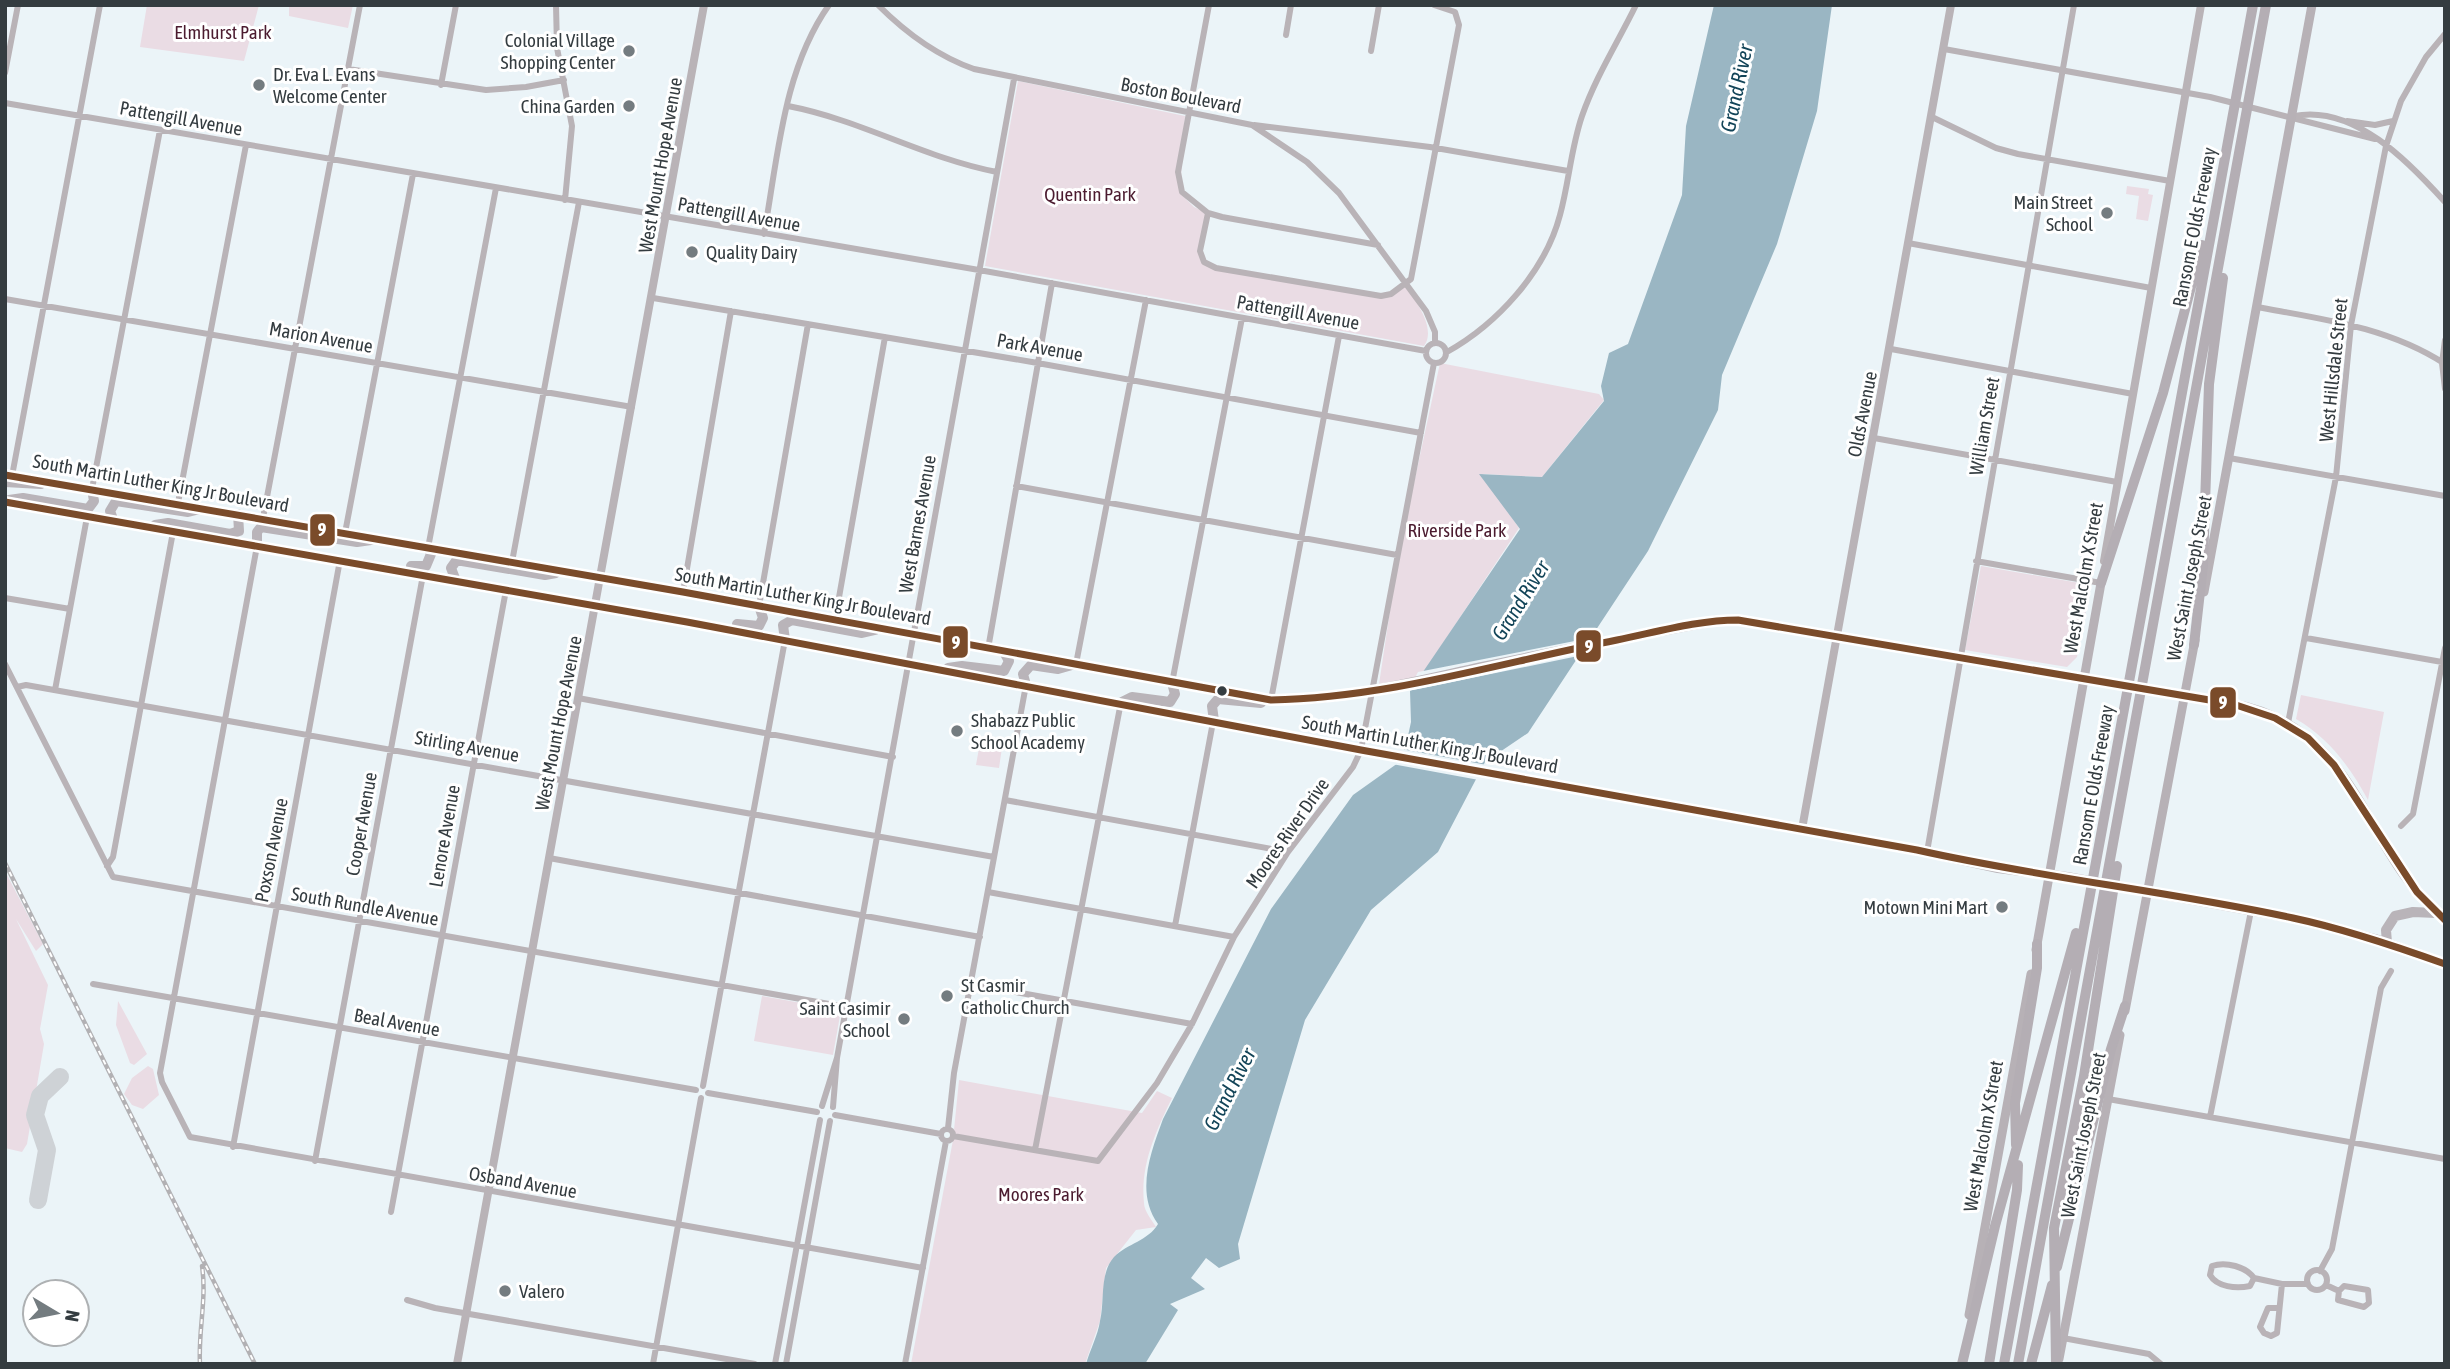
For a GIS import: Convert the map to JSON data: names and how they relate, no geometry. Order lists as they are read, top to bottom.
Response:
{
  "streets": {
    "highway": ["Ransom E Olds Freeway"],
    "main road": ["South Martin Luther King Jr Boulevard", "West Malcolm X Street", "West Saint Joseph Street"],
    "street": [
      "Boston Boulevard",
      "Pattengill Avenue",
      "West Mount Hope Avenue",
      "Marion Avenue",
      "Park Avenue",
      "West Hillsdale Street",
      "Olds Avenue",
      "William Street",
      "West Barnes Avenue",
      "Stirling Avenue",
      "Cooper Avenue",
      "Moores River Drive",
      "Lenore Avenue",
      "Poxson Avenue",
      "South Rundle Avenue",
      "Beal Avenue",
      "Osband Avenue"
    ]
  },
  "crossings": [
    ["Boston Boulevard", "Pattengill Avenue"],
    ["Boston Boulevard", "West Barnes Avenue"],
    ["Boston Boulevard", "Moores River Drive"],
    ["Pattengill Avenue", "West Mount Hope Avenue"],
    ["Pattengill Avenue", "West Barnes Avenue"],
    ["Pattengill Avenue", "Moores River Drive"],
    ["West Mount Hope Avenue", "Marion Avenue"],
    ["West Mount Hope Avenue", "Park Avenue"],
    ["West Mount Hope Avenue", "South Martin Luther King Jr Boulevard"],
    ["West Mount Hope Avenue", "Stirling Avenue"],
    ["West Mount Hope Avenue", "South Rundle Avenue"],
    ["West Mount Hope Avenue", "Beal Avenue"],
    ["West Mount Hope Avenue", "Osband Avenue"],
    ["Park Avenue", "West Barnes Avenue"],
    ["Park Avenue", "Moores River Drive"],
    ["West Hillsdale Street", "South Martin Luther King Jr Boulevard"],
    ["Olds Avenue", "South Martin Luther King Jr Boulevard"],
    ["William Street", "South Martin Luther King Jr Boulevard"],
    ["South Martin Luther King Jr Boulevard", "West Barnes Avenue"],
    ["South Martin Luther King Jr Boulevard", "West Malcolm X Street"],
    ["South Martin Luther King Jr Boulevard", "West Saint Joseph Street"],
    ["South Martin Luther King Jr Boulevard", "Cooper Avenue"],
    ["South Martin Luther King Jr Boulevard", "Moores River Drive"],
    ["South Martin Luther King Jr Boulevard", "Lenore Avenue"],
    ["South Martin Luther King Jr Boulevard", "Poxson Avenue"],
    ["West Barnes Avenue", "Stirling Avenue"],
    ["West Barnes Avenue", "South Rundle Avenue"],
    ["West Barnes Avenue", "Osband Avenue"],
    ["Stirling Avenue", "Cooper Avenue"],
    ["Stirling Avenue", "Lenore Avenue"],
    ["Stirling Avenue", "Poxson Avenue"],
    ["Cooper Avenue", "South Rundle Avenue"],
    ["Cooper Avenue", "Beal Avenue"],
    ["Cooper Avenue", "Osband Avenue"],
    ["Lenore Avenue", "South Rundle Avenue"],
    ["Lenore Avenue", "Beal Avenue"],
    ["Lenore Avenue", "Osband Avenue"],
    ["Poxson Avenue", "South Rundle Avenue"],
    ["Poxson Avenue", "Beal Avenue"],
    ["Poxson Avenue", "Osband Avenue"],
    ["Beal Avenue", "Osband Avenue"]
  ],
  "water": ["Grand River"],
  "parks": [
    "Elmhurst Park",
    "Quentin Park",
    "Riverside Park",
    "Moores Park"
  ],
  "places": [
    "Colonial Village Shopping Center",
    "Dr. Eva L. Evans Welcome Center",
    "China Garden",
    "Main Street School",
    "Quality Dairy",
    "Shabazz Public School Academy",
    "Motown Mini Mart",
    "St Casmir Catholic Church",
    "Saint Casimir School",
    "Valero"
  ],
  "lines": ["transit line 9"],
  "north": "right"
}
